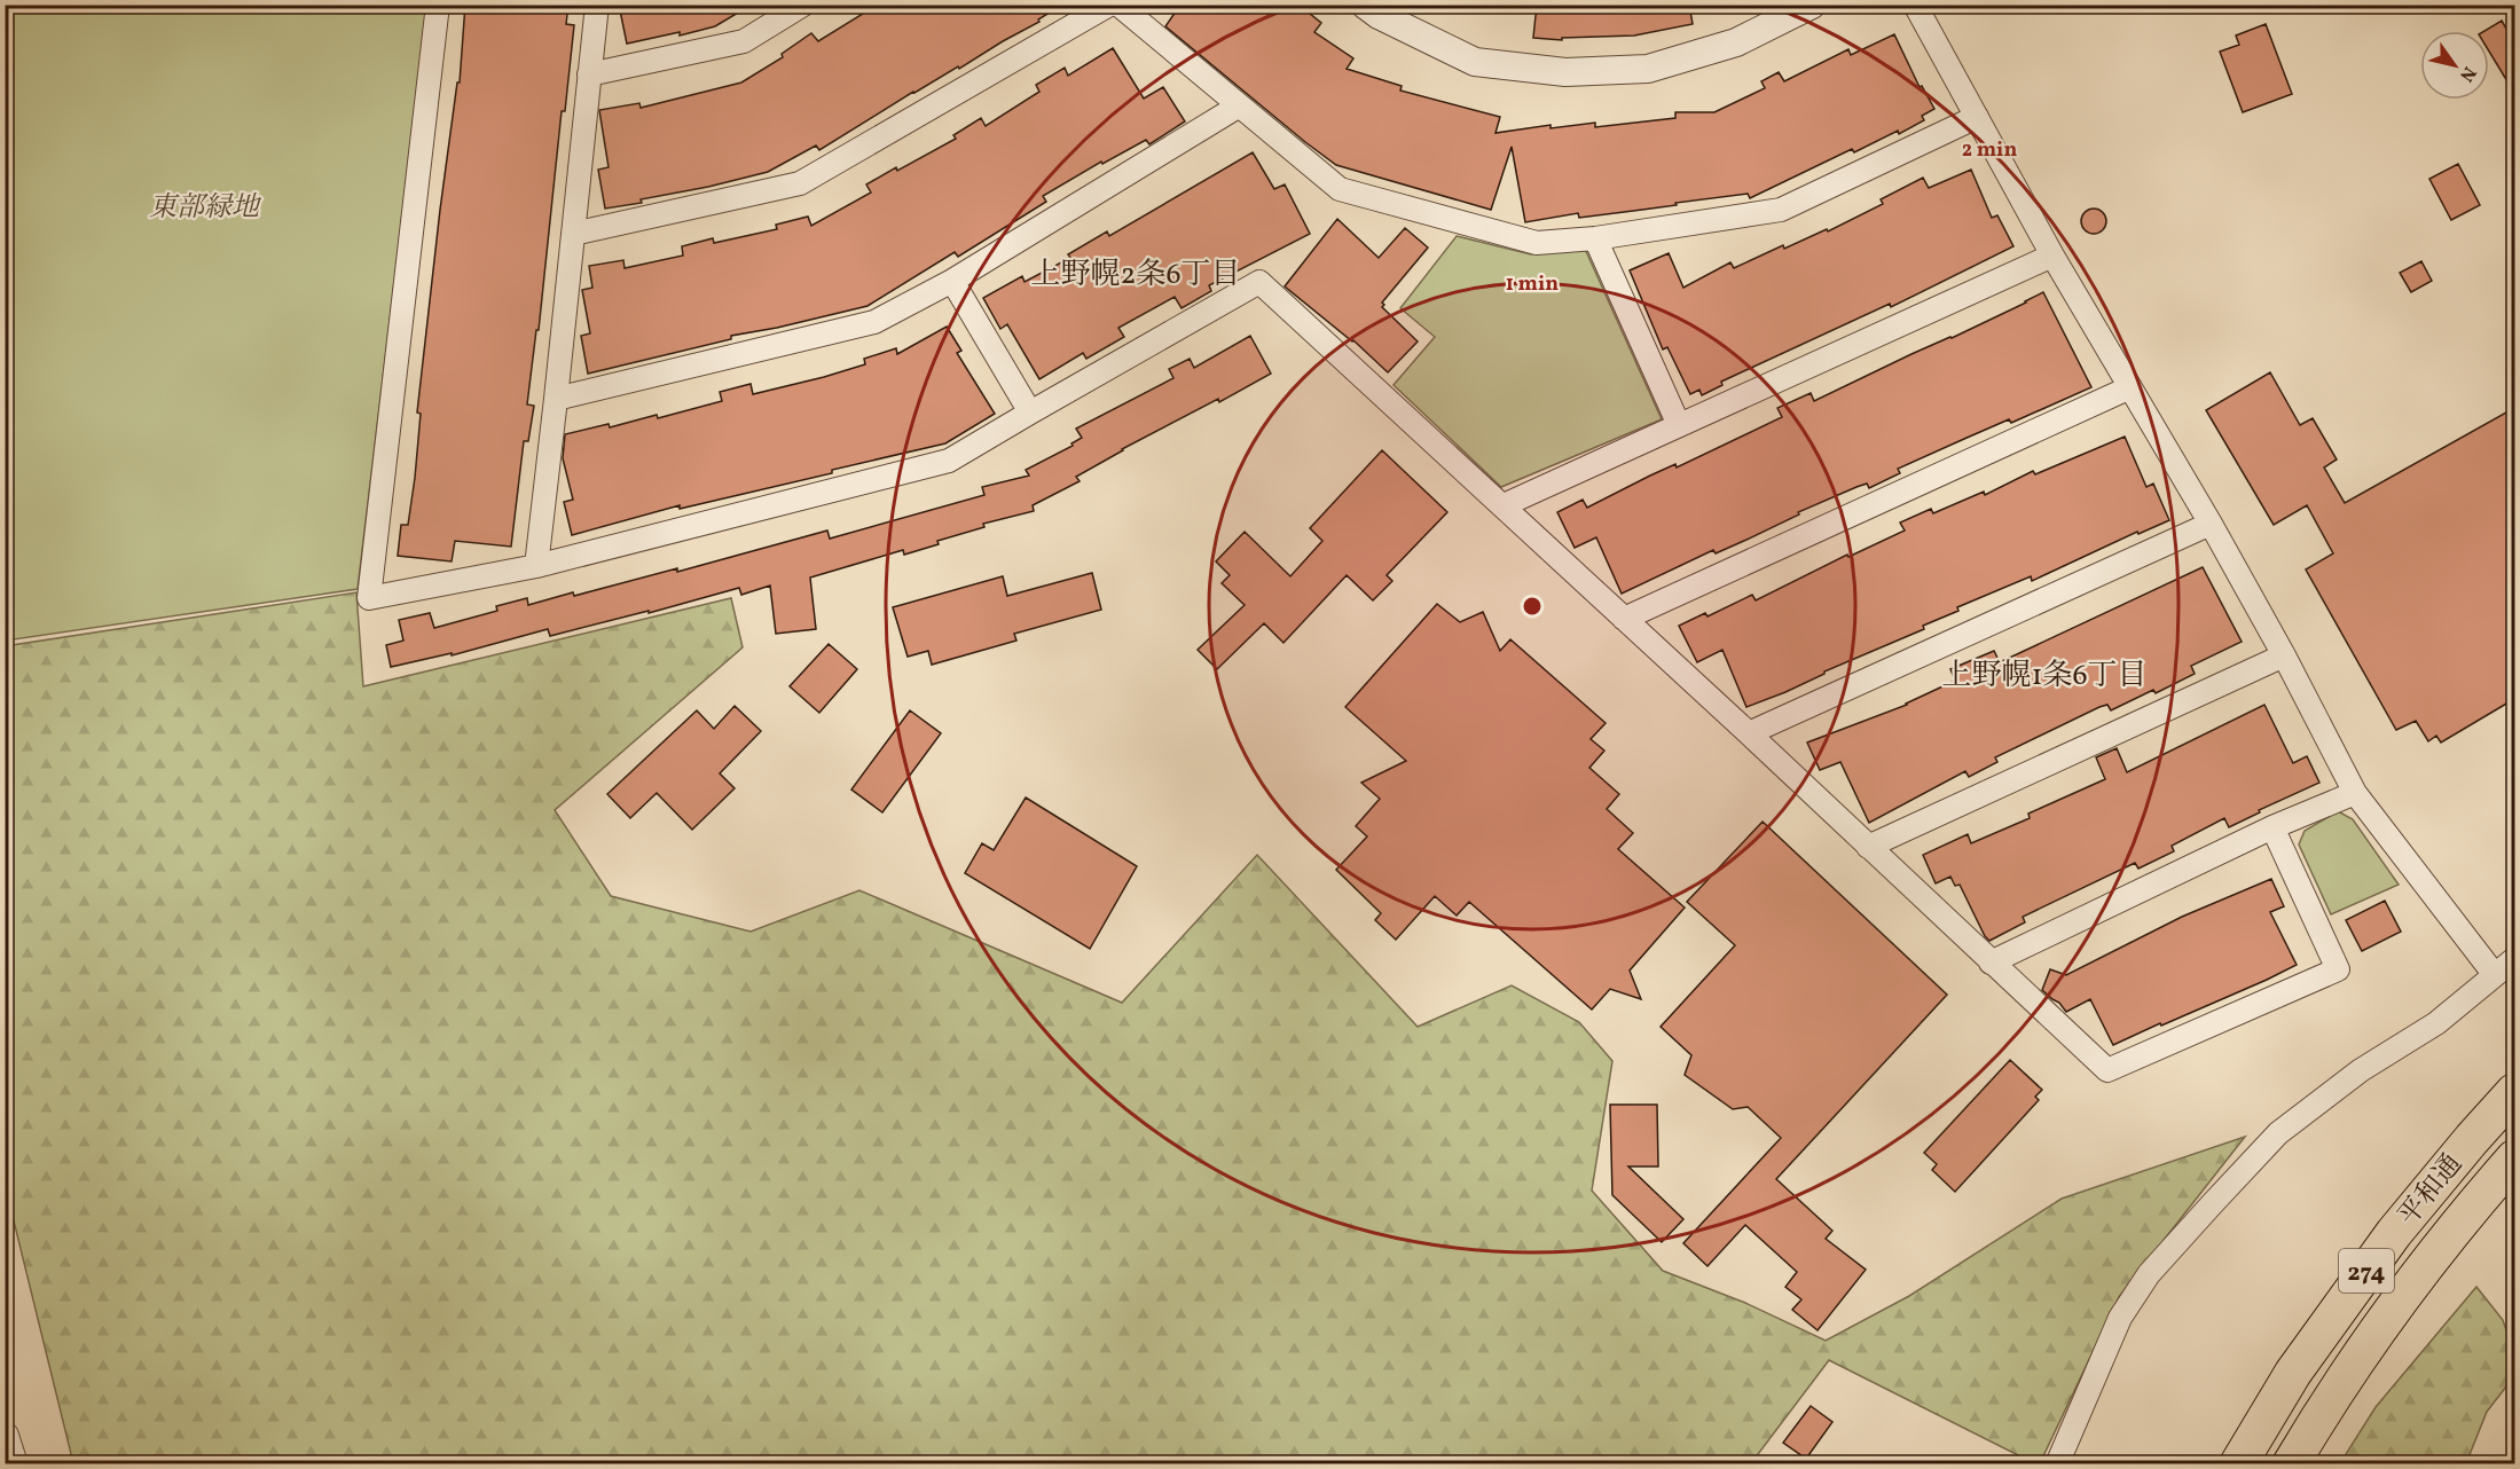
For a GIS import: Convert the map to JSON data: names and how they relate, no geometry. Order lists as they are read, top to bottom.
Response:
{
  "streets": {
    "highway": ["平和通", "274"]
  },
  "districts": ["上野幌2条6丁目", "上野幌1条6丁目"],
  "parks": ["東部緑地"],
  "north": "bottom right",
  "rings": ["2 min", "1 min"]
}
